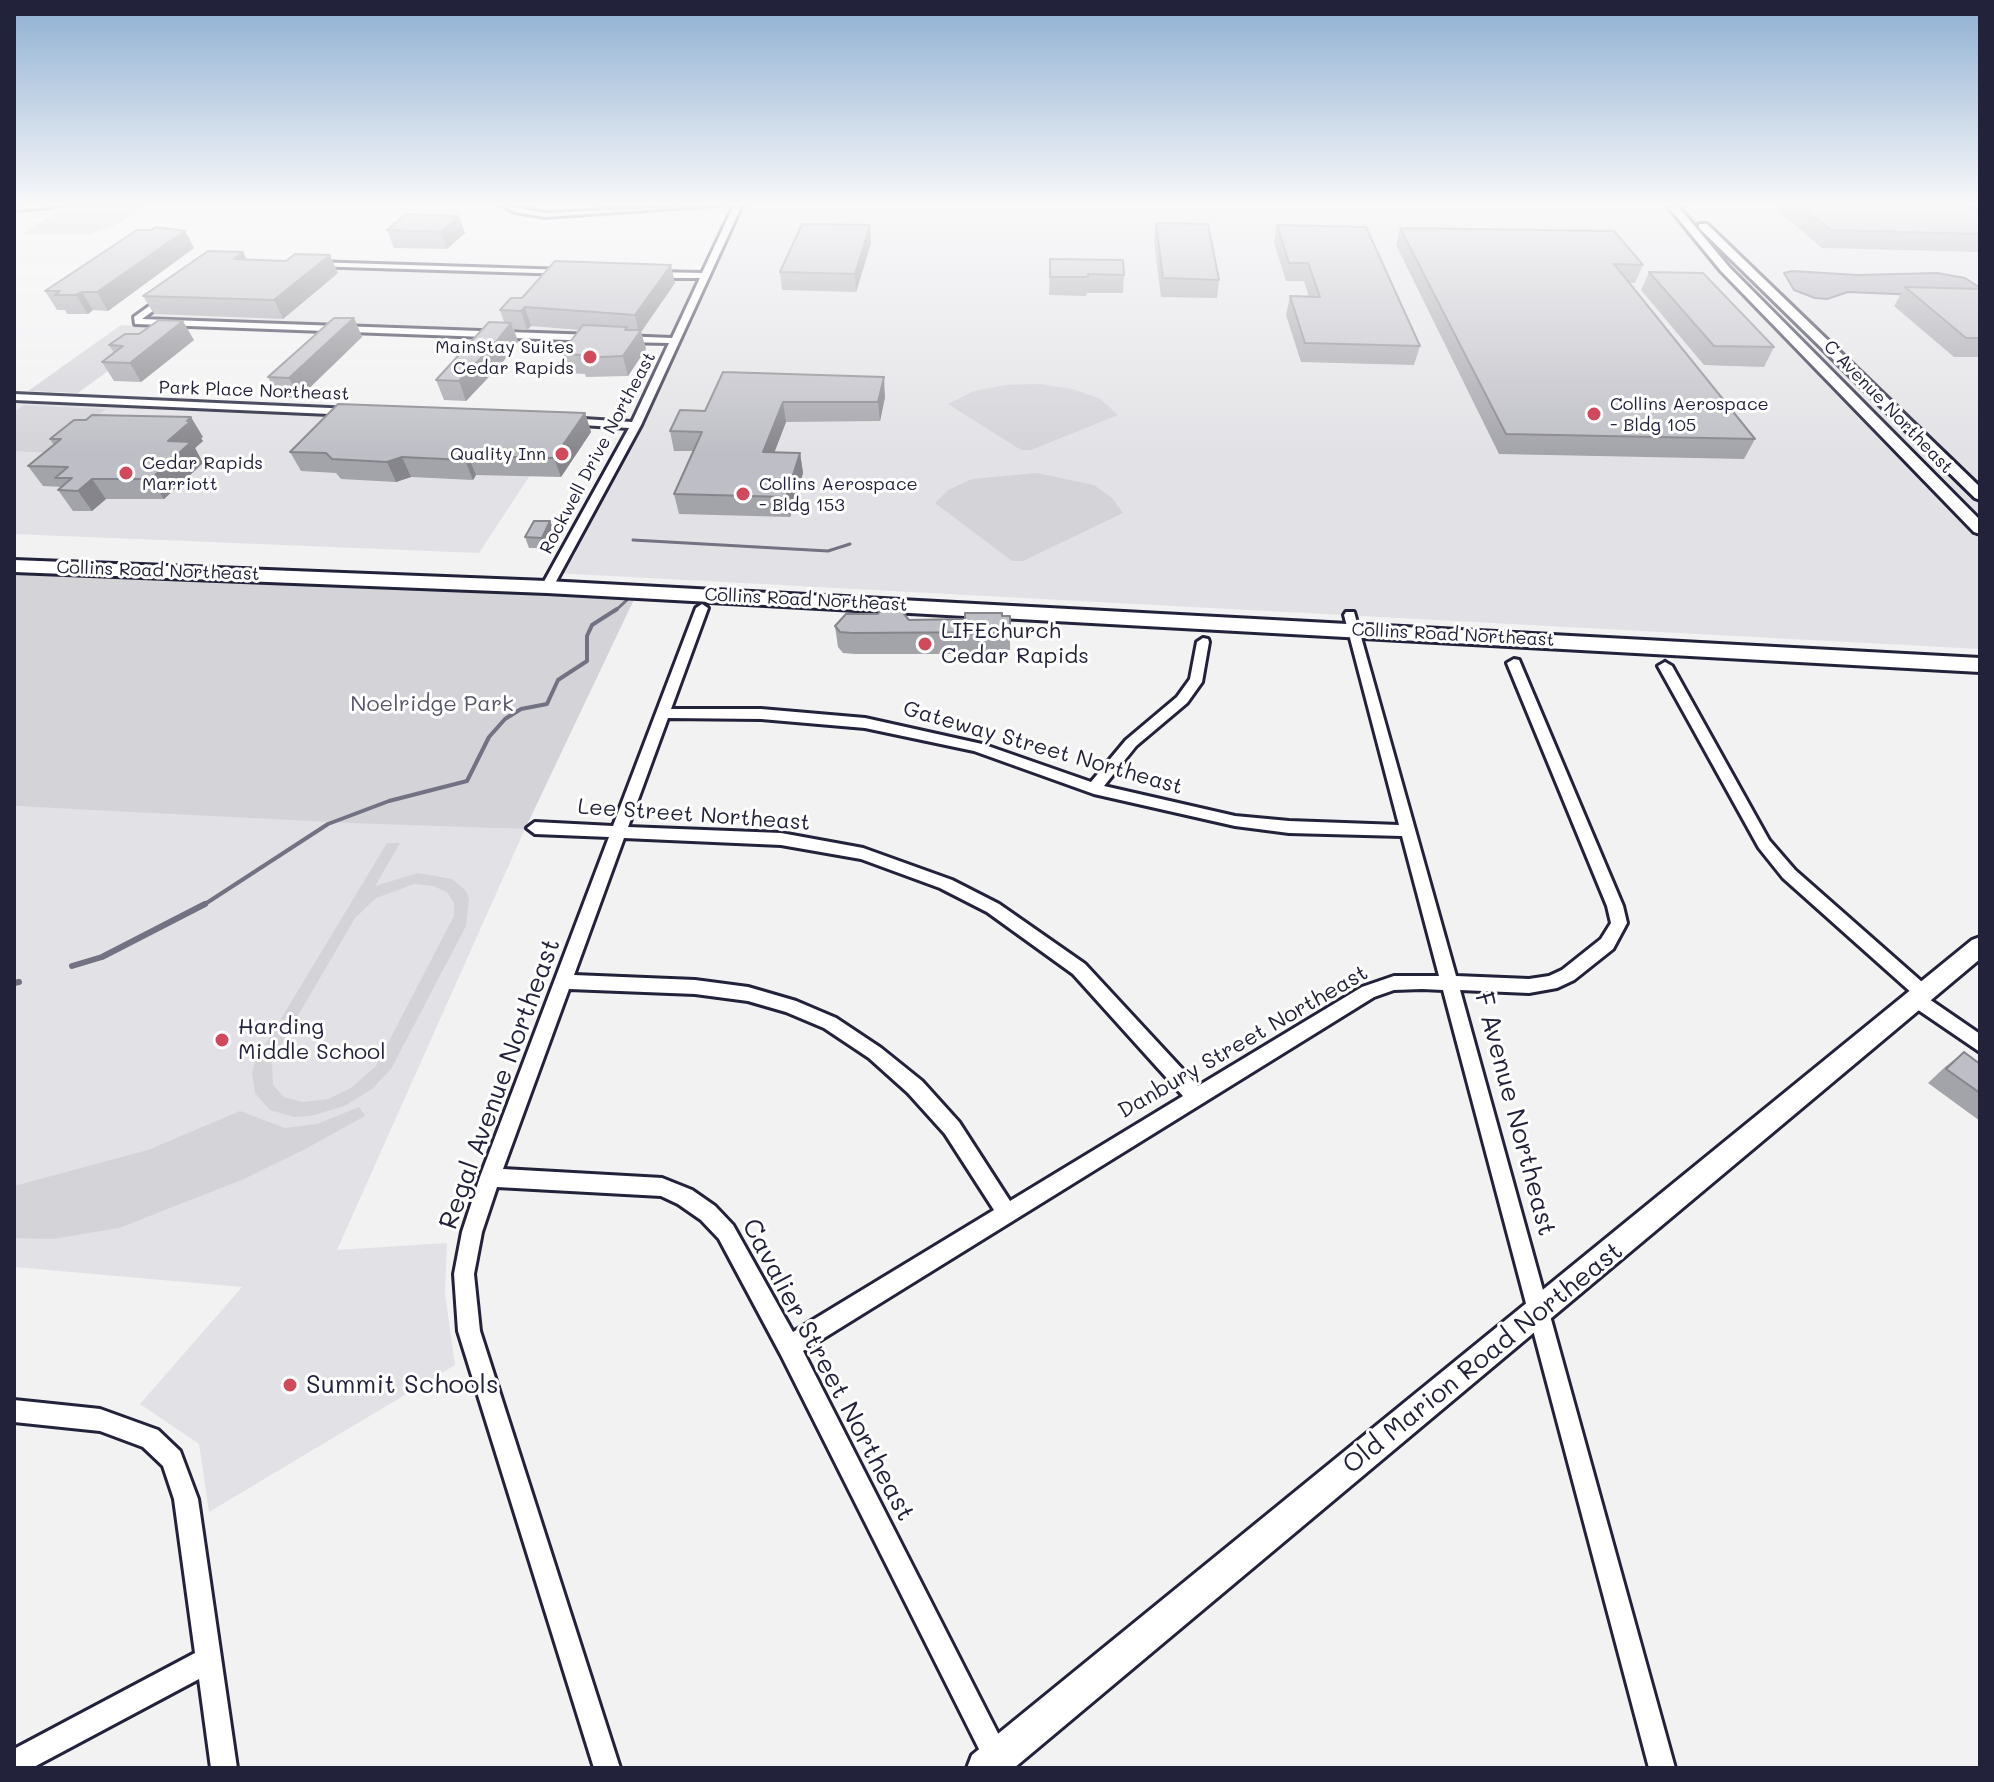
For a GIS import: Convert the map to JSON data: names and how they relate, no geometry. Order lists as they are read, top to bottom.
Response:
{
  "streets": {
    "highway": ["Collins Road Northeast"],
    "main road": ["C Avenue Northeast", "Old Marion Road Northeast"],
    "street": [
      "Park Place Northeast",
      "Rockwell Drive Northeast",
      "Gateway Street Northeast",
      "Lee Street Northeast",
      "Danbury Street Northeast",
      "Regal Avenue Northeast",
      "F Avenue Northeast",
      "Cavalier Street Northeast"
    ]
  },
  "crossings": [
    ["Rockwell Drive Northeast", "Collins Road Northeast"],
    ["Collins Road Northeast", "F Avenue Northeast"],
    ["Gateway Street Northeast", "Regal Avenue Northeast"],
    ["Gateway Street Northeast", "F Avenue Northeast"],
    ["Lee Street Northeast", "Danbury Street Northeast"],
    ["Lee Street Northeast", "Regal Avenue Northeast"],
    ["Danbury Street Northeast", "F Avenue Northeast"],
    ["Danbury Street Northeast", "Cavalier Street Northeast"],
    ["Regal Avenue Northeast", "Cavalier Street Northeast"],
    ["F Avenue Northeast", "Old Marion Road Northeast"],
    ["Old Marion Road Northeast", "Cavalier Street Northeast"]
  ],
  "parks": ["Noelridge Park"],
  "places": [
    "MainStay Suites Cedar Rapids",
    "Collins Aerospace - Bldg 105",
    "Quality Inn",
    "Cedar Rapids Marriott",
    "Collins Aerospace - Bldg 153",
    "LIFEchurch Cedar Rapids",
    "Harding Middle School",
    "Summit Schools"
  ]
}
